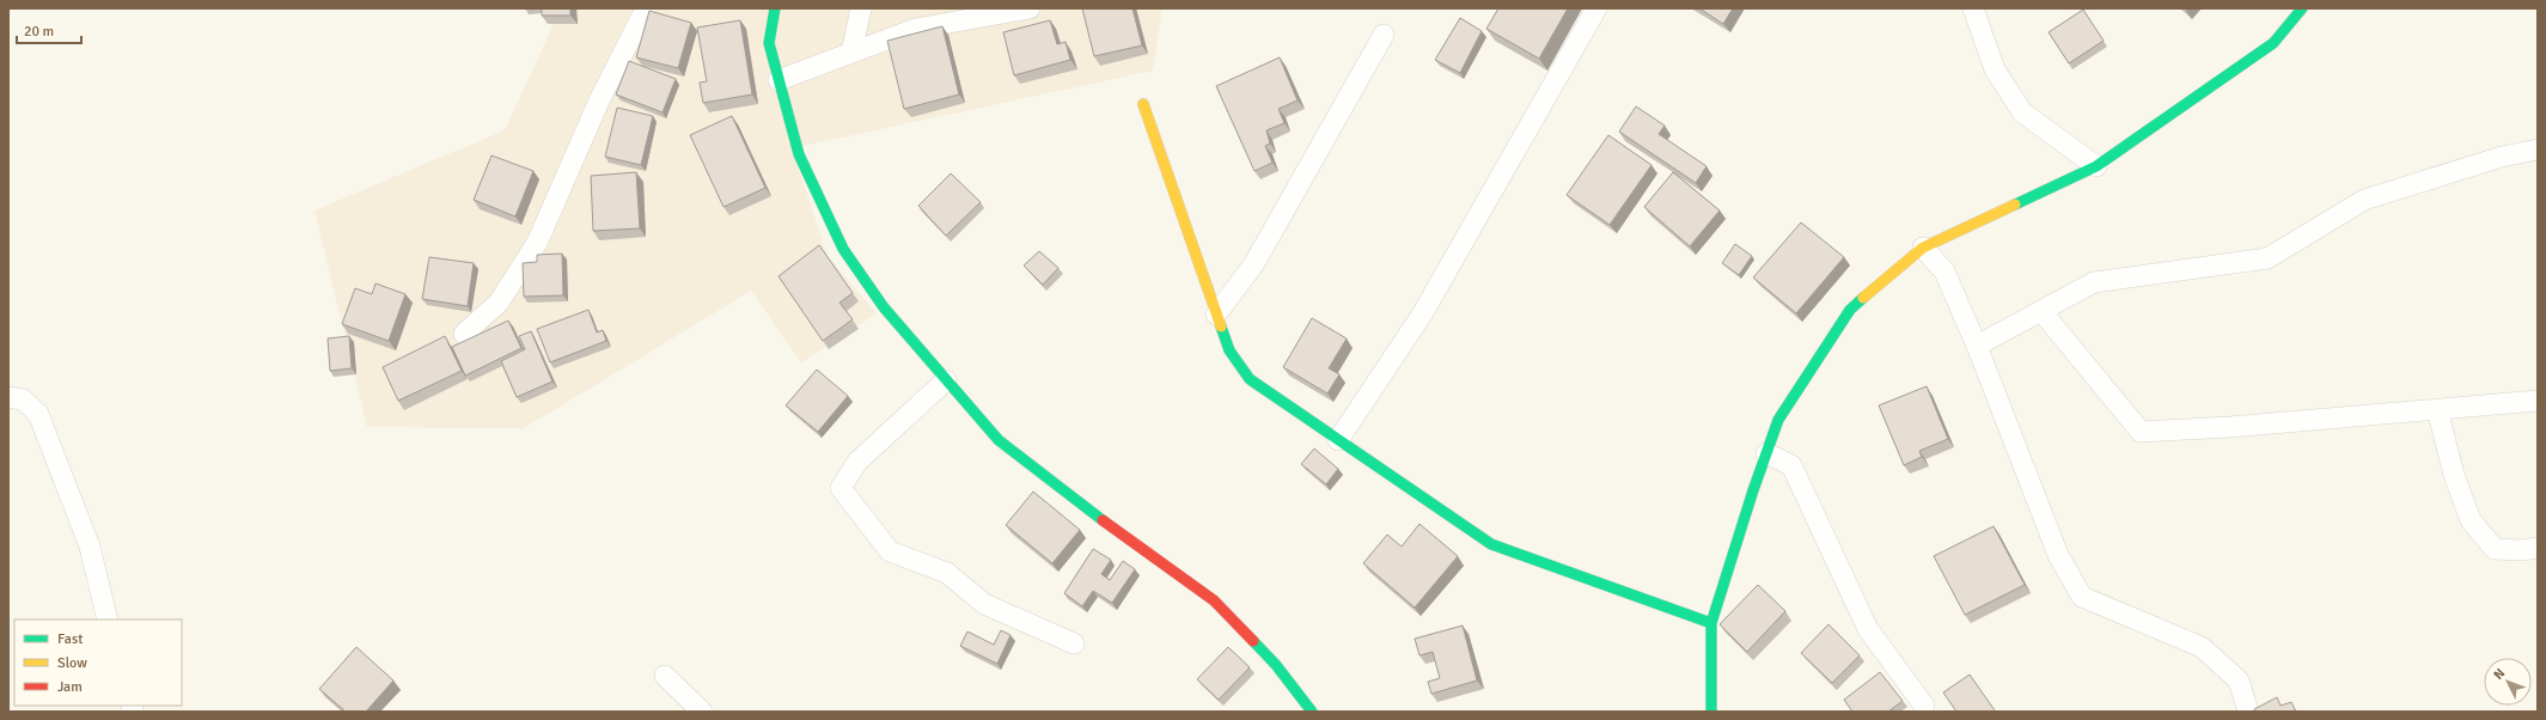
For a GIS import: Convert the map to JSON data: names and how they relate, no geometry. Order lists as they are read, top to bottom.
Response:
{
  "legend": ["Fast", "Slow", "Jam"],
  "scale_bar": "20 m",
  "north": "top left"
}
